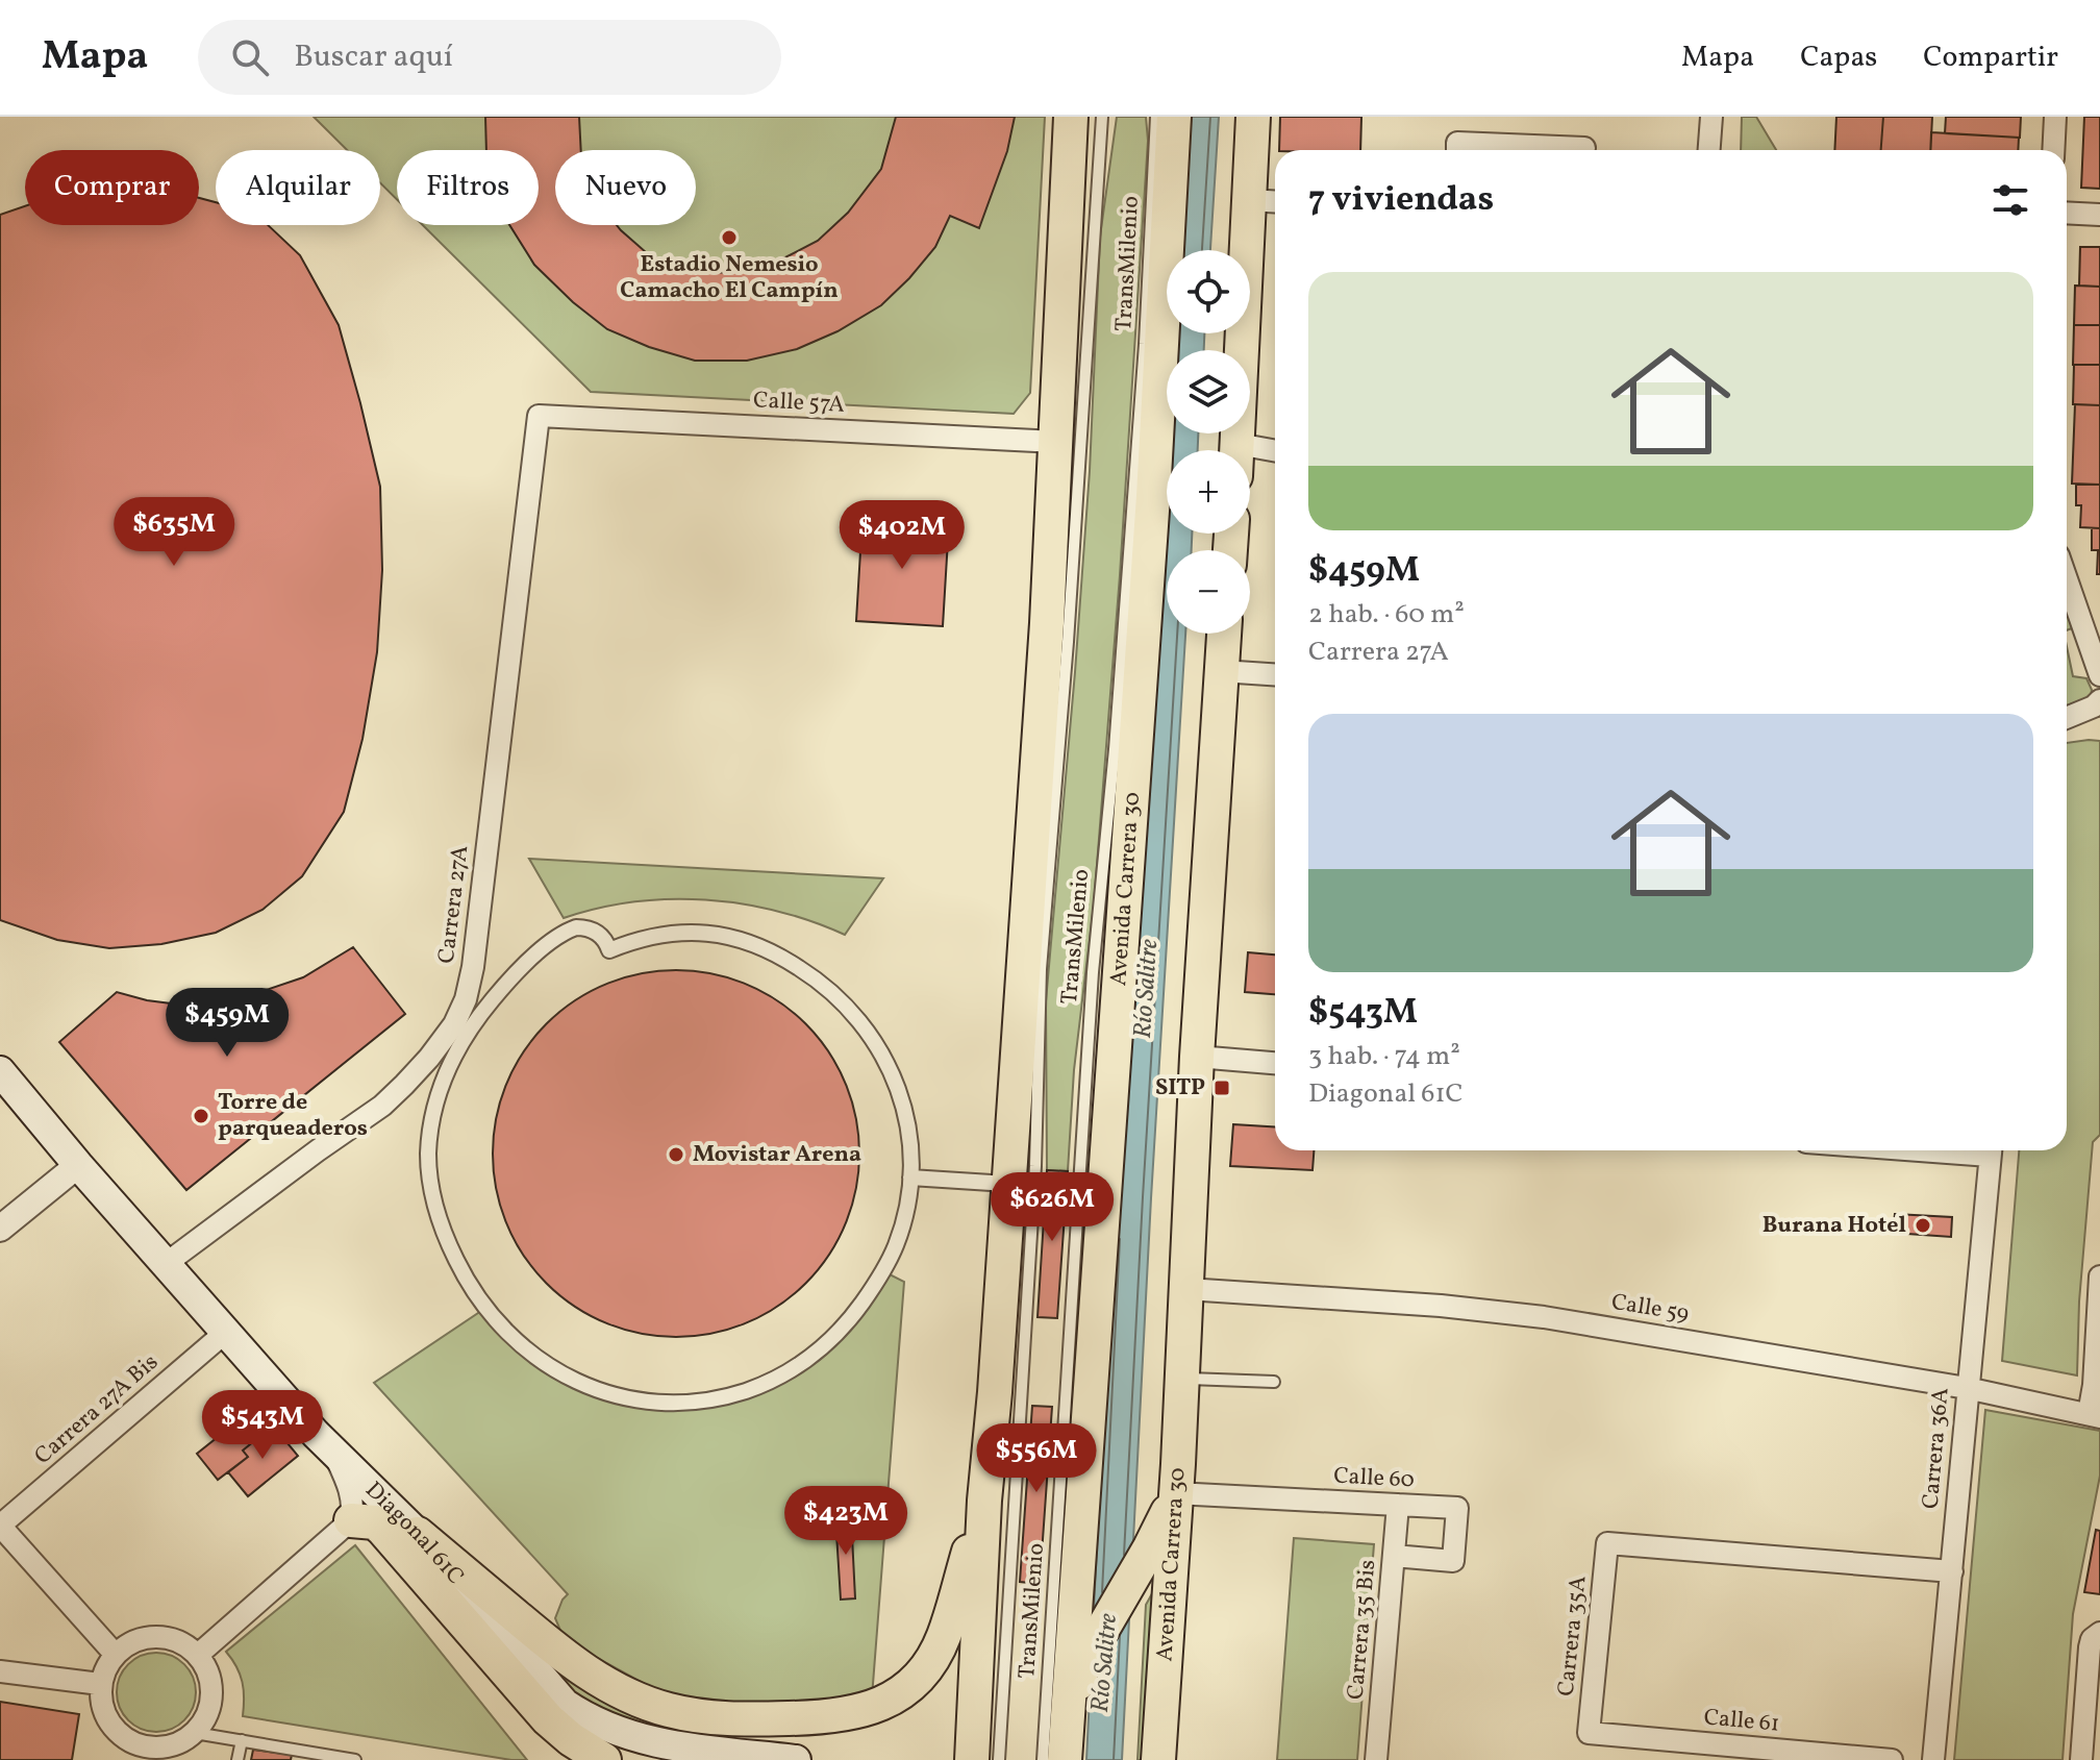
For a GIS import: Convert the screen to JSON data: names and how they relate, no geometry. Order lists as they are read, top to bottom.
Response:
{
  "streets": {
    "highway": ["Avenida Carrera 30"],
    "main road": ["Diagonal 61C"],
    "street": [
      "Calle 57A",
      "Carrera 27A",
      "Calle 59",
      "Carrera 27A Bis",
      "Carrera 36A",
      "Calle 60",
      "Carrera 35 Bis",
      "Carrera 35A",
      "Calle 61"
    ],
    "lane": ["TransMilenio"]
  },
  "crossings": [
    ["TransMilenio", "Avenida Carrera 30"],
    ["Calle 57A", "Carrera 27A"],
    ["Avenida Carrera 30", "Calle 59"],
    ["Avenida Carrera 30", "Calle 60"],
    ["Carrera 27A", "Diagonal 61C"],
    ["Calle 59", "Carrera 36A"],
    ["Carrera 27A Bis", "Diagonal 61C"],
    ["Carrera 36A", "Carrera 35A"],
    ["Calle 60", "Carrera 35 Bis"],
    ["Carrera 35A", "Calle 61"]
  ],
  "water": ["Río Salitre"],
  "places": {
    "other": [
      "Estadio Nemesio Camacho El Campín",
      "Torre de parqueaderos",
      "Movistar Arena",
      "Burana Hotel"
    ],
    "transit": ["SITP"]
  },
  "page": {
    "header": "Mapa",
    "search": "Buscar aquí",
    "nav": ["Mapa", "Capas", "Compartir"],
    "chip": [
      "Comprar",
      "Alquilar",
      "Filtros",
      "Nuevo"
    ],
    "heading": "7 viviendas",
    "map_buttons": ["+", "−"],
    "list": [
      {
        "name": "$459M",
        "note": "2 hab. · 60 m² · Carrera 27A"
      },
      {
        "name": "$543M",
        "note": "3 hab. · 74 m² · Diagonal 61C"
      }
    ],
    "price": [
      "$635M",
      "$402M",
      "$459M",
      "$626M",
      "$543M",
      "$556M",
      "$423M"
    ]
  }
}
